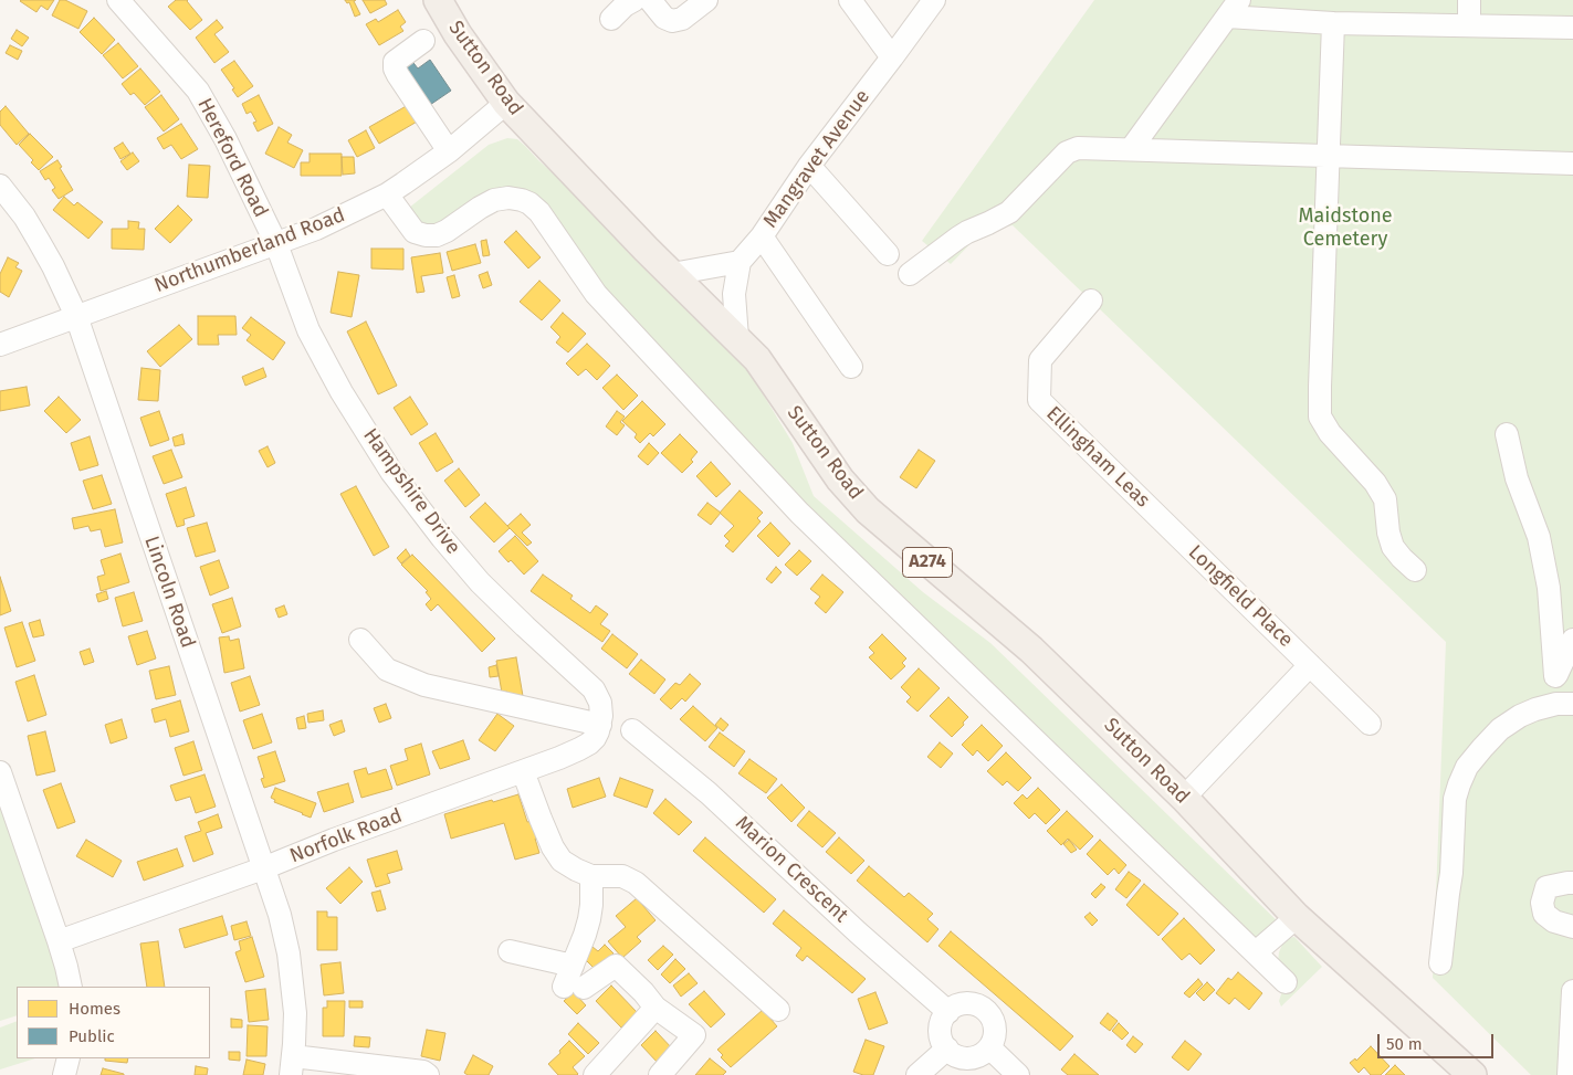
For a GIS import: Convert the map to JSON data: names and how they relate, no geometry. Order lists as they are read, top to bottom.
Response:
{
  "streets": {
    "main road": ["Sutton Road", "A274"],
    "street": [
      "Hereford Road",
      "Mangravet Avenue",
      "Northumberland Road",
      "Ellingham Leas",
      "Hampshire Drive",
      "Lincoln Road",
      "Longfield Place",
      "Norfolk Road",
      "Marion Crescent"
    ]
  },
  "crossings": [
    ["Sutton Road", "Northumberland Road"],
    ["Hereford Road", "Northumberland Road"],
    ["Hereford Road", "Hampshire Drive"],
    ["Northumberland Road", "Hampshire Drive"],
    ["Northumberland Road", "Lincoln Road"],
    ["Ellingham Leas", "Longfield Place"],
    ["Hampshire Drive", "Norfolk Road"],
    ["Lincoln Road", "Norfolk Road"]
  ],
  "parks": ["Maidstone Cemetery"],
  "legend": ["Homes", "Public"],
  "scale_bar": "50 m"
}
